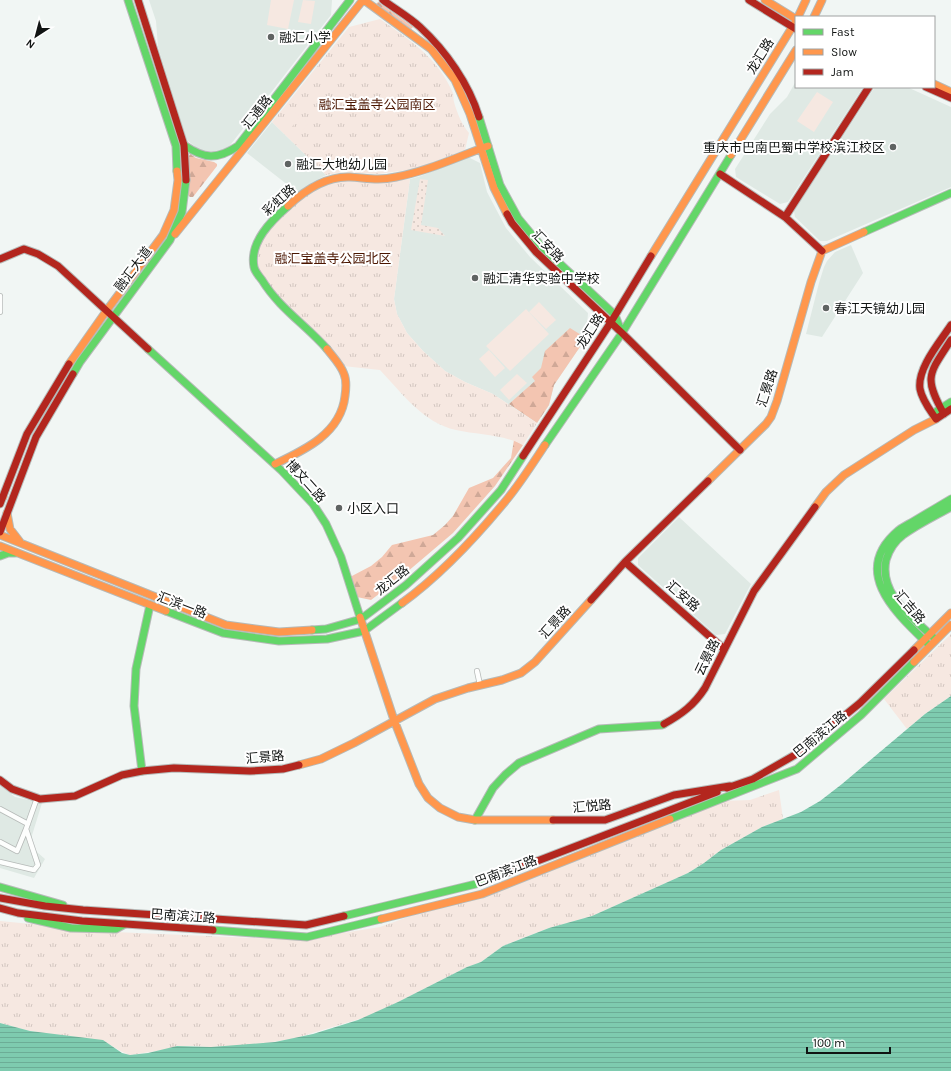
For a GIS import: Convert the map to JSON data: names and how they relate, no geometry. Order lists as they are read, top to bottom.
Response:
{
  "streets": {
    "main road": [
      "龙汇路",
      "汇通路",
      "彩虹路",
      "汇安路",
      "融汇大道",
      "汇景路",
      "博文二路",
      "汇滨一路",
      "汇吉路",
      "云景路",
      "巴南滨江路",
      "汇悦路"
    ]
  },
  "crossings": [
    ["龙汇路", "汇安路"],
    ["龙汇路", "博文二路"],
    ["龙汇路", "汇滨一路"],
    ["汇通路", "汇安路"],
    ["汇通路", "融汇大道"],
    ["彩虹路", "汇安路"],
    ["彩虹路", "博文二路"],
    ["汇安路", "汇景路"],
    ["汇安路", "云景路"],
    ["融汇大道", "博文二路"],
    ["汇景路", "博文二路"],
    ["博文二路", "汇滨一路"],
    ["博文二路", "云景路"],
    ["博文二路", "汇悦路"],
    ["汇吉路", "巴南滨江路"],
    ["云景路", "汇悦路"],
    ["巴南滨江路", "汇悦路"]
  ],
  "parks": ["融汇宝盖寺公园南区", "融汇宝盖寺公园北区"],
  "places": [
    "融汇小学",
    "重庆市巴南巴蜀中学校滨江校区",
    "融汇大地幼儿园",
    "融汇清华实验中学校",
    "春江天镜幼儿园",
    "小区入口"
  ],
  "legend": ["Fast", "Slow", "Jam"],
  "scale_bar": "100 m",
  "north": "bottom left"
}
